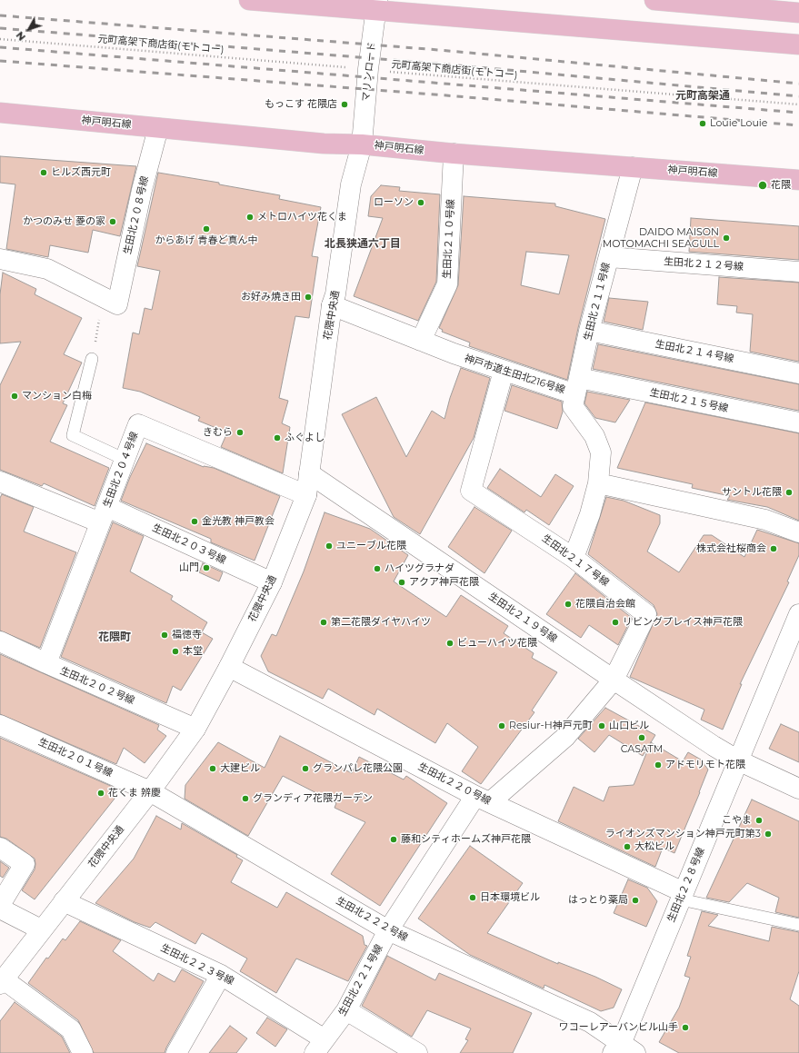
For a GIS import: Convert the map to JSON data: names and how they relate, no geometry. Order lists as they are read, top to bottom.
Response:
{
  "streets": {
    "main road": ["神戸明石線"],
    "street": [
      "マリンロード",
      "生田北２０８号線",
      "生田北２１０号線",
      "生田北２１２号線",
      "生田北２１１号線",
      "花隈中央通",
      "生田北２１４号線",
      "神戸市道生田北216号線",
      "生田北２１５号線",
      "生田北２０４号線",
      "生田北２０３号線",
      "生田北２１７号線",
      "生田北２１９号線",
      "生田北２０２号線",
      "生田北２０１号線",
      "生田北２２０号線",
      "生田北２２８号線",
      "生田北２２２号線",
      "生田北２２３号線",
      "生田北２２１号線"
    ],
    "path": ["元町高架下商店街(モトコー)"]
  },
  "crossings": [
    ["元町高架下商店街(モトコー)", "マリンロード"],
    ["マリンロード", "神戸明石線"],
    ["マリンロード", "花隈中央通"],
    ["神戸明石線", "生田北２０８号線"],
    ["神戸明石線", "生田北２１０号線"],
    ["神戸明石線", "生田北２１１号線"],
    ["神戸明石線", "花隈中央通"],
    ["生田北２１０号線", "神戸市道生田北216号線"],
    ["生田北２１２号線", "生田北２１１号線"],
    ["生田北２１１号線", "生田北２１４号線"],
    ["生田北２１１号線", "神戸市道生田北216号線"],
    ["生田北２１１号線", "生田北２１５号線"],
    ["花隈中央通", "神戸市道生田北216号線"],
    ["花隈中央通", "生田北２０４号線"],
    ["花隈中央通", "生田北２０３号線"],
    ["花隈中央通", "生田北２１９号線"],
    ["花隈中央通", "生田北２０２号線"],
    ["花隈中央通", "生田北２０１号線"],
    ["花隈中央通", "生田北２２０号線"],
    ["花隈中央通", "生田北２２２号線"],
    ["花隈中央通", "生田北２２３号線"],
    ["神戸市道生田北216号線", "生田北２１５号線"],
    ["神戸市道生田北216号線", "生田北２１７号線"],
    ["生田北２０４号線", "生田北２０３号線"],
    ["生田北２０４号線", "生田北２０２号線"],
    ["生田北２１７号線", "生田北２１９号線"],
    ["生田北２１７号線", "生田北２２０号線"],
    ["生田北２１７号線", "生田北２２１号線"],
    ["生田北２１９号線", "生田北２２８号線"],
    ["生田北２０１号線", "生田北２２２号線"],
    ["生田北２２０号線", "生田北２２８号線"],
    ["生田北２２０号線", "生田北２２１号線"],
    ["生田北２２８号線", "生田北２２２号線"],
    ["生田北２２２号線", "生田北２２１号線"],
    ["生田北２２３号線", "生田北２２１号線"]
  ],
  "districts": ["元町高架通", "北長狭通六丁目", "花隈町"],
  "places": [
    "もっこす 花隈店",
    "Louie Louie",
    "ヒルズ西元町",
    "花隈",
    "ローソン",
    "メトロハイツ花くま",
    "かつのみせ 菱の家",
    "からあげ 青春ど真ん中",
    "DAIDO MAISON MOTOMACHI SEAGULL",
    "お好み焼き田",
    "マンション白梅",
    "きむら",
    "ふぐよし",
    "サントル花隈",
    "金光教 神戸教会",
    "ユニーブル花隈",
    "株式会社桜商会",
    "山門",
    "ハイツグラナダ",
    "アクア神戸花隈",
    "花隈自治会館",
    "第二花隈ダイヤハイツ",
    "リビングプレイス神戸花隈",
    "福徳寺",
    "ビューハイツ花隈",
    "本堂",
    "Resiur-H神戸元町",
    "山口ビル",
    "CASATM",
    "アドモリモト花隈",
    "大建ビル",
    "グランパレ花隈公園",
    "花くま 辨慶",
    "グランディア花隈ガーデン",
    "こやま",
    "ライオンズマンション神戸元町第3",
    "藤和シティホームズ神戸花隈",
    "大松ビル",
    "日本環境ビル",
    "はっとり薬局",
    "ワコーレアーバンビル山手"
  ],
  "north": "bottom left"
}
